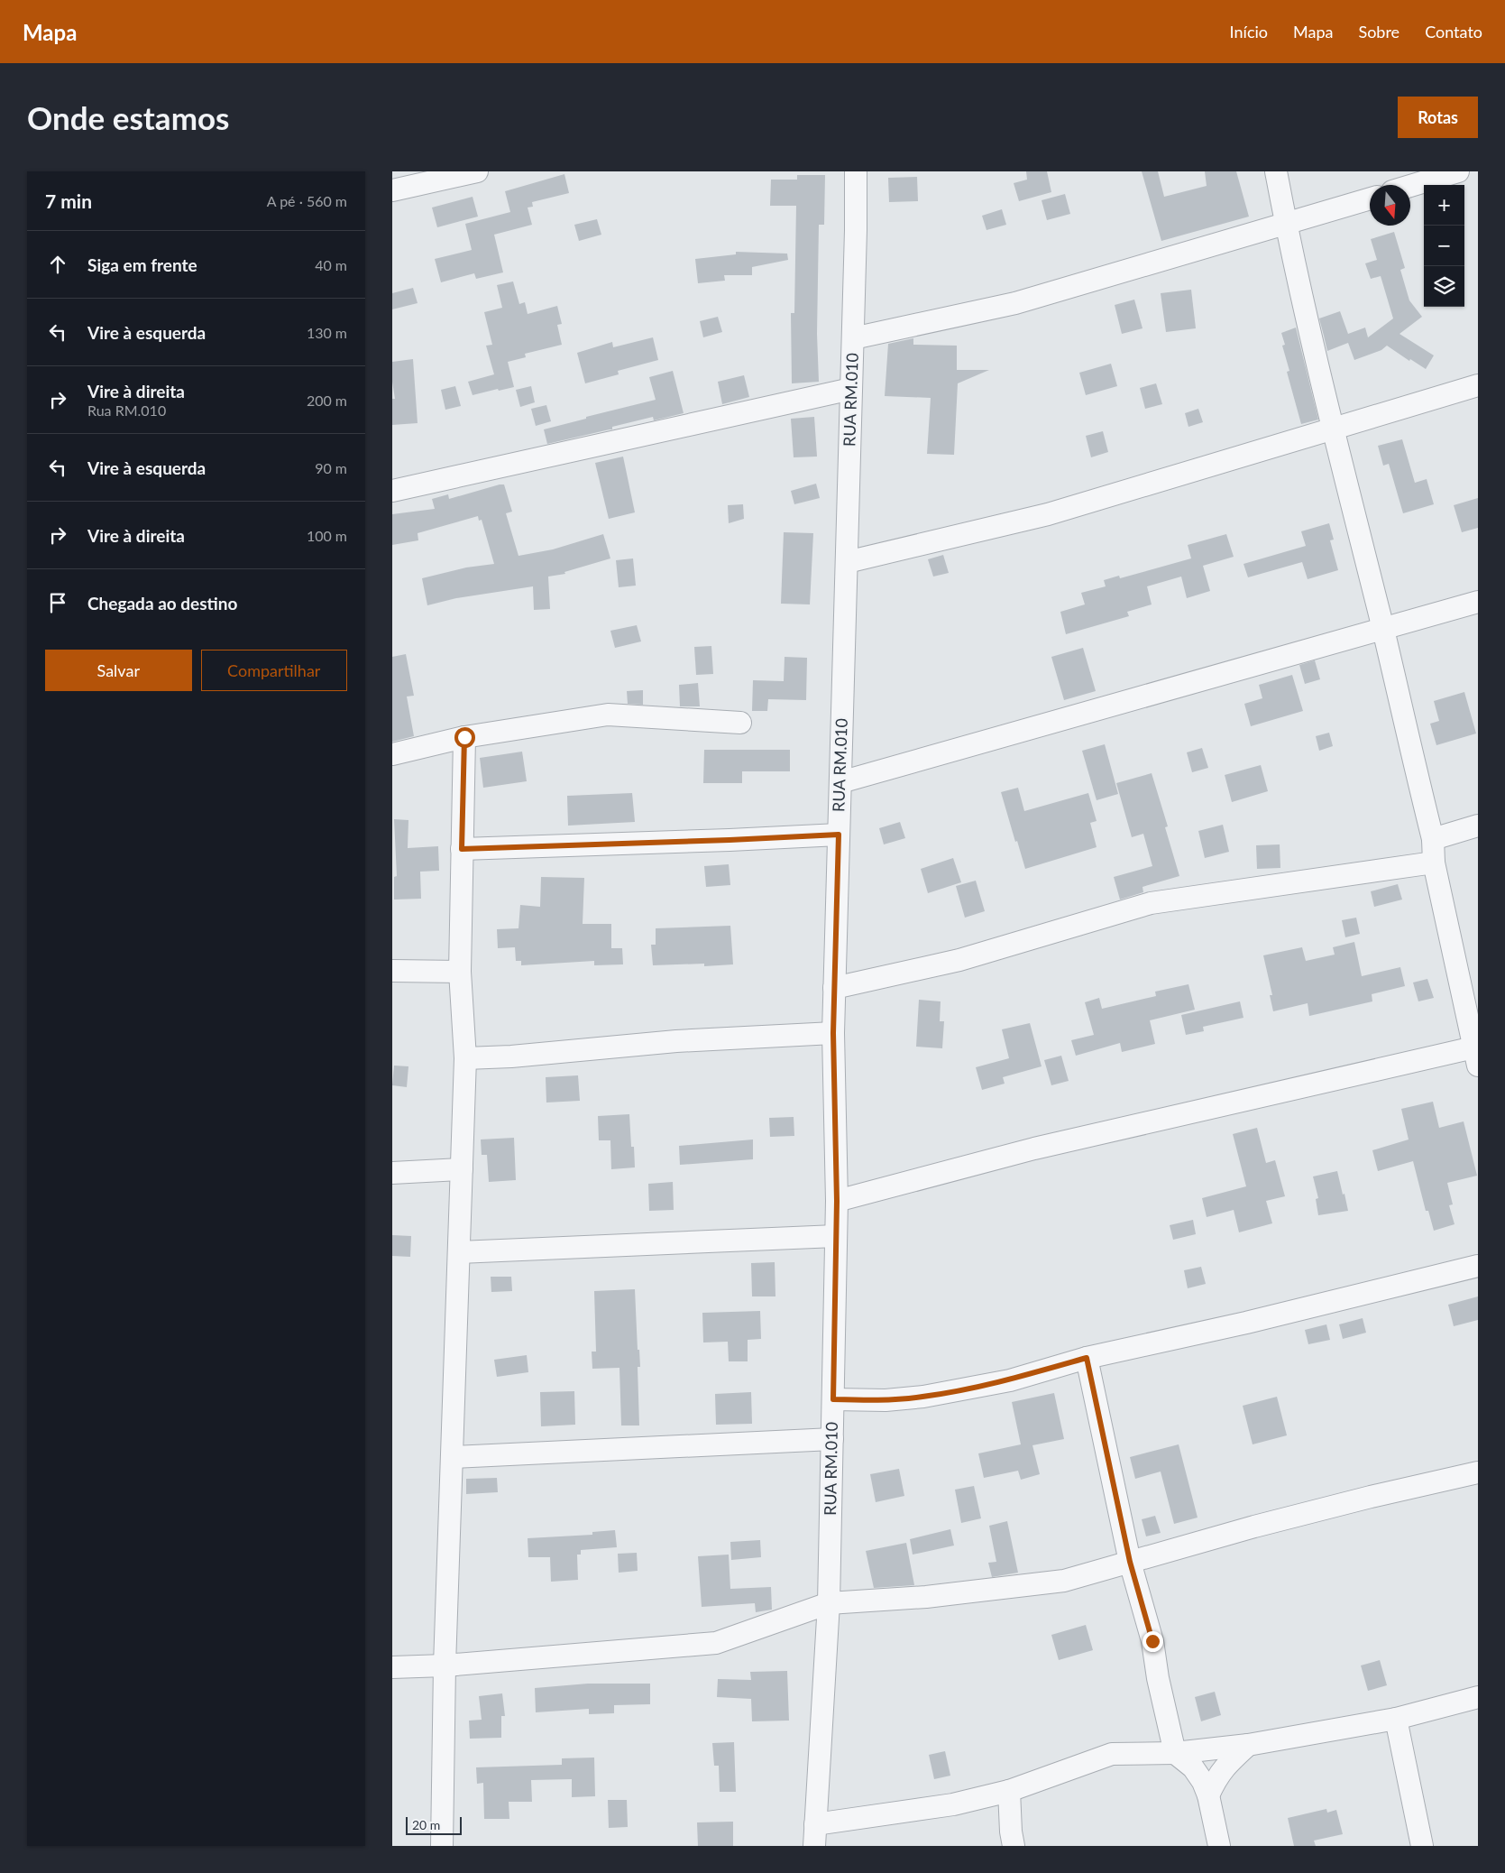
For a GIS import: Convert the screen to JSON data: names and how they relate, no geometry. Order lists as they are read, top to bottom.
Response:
{
  "streets": {
    "street": ["RUA RM.010"]
  },
  "scale_bar": "20 m",
  "north": "bottom",
  "page": {
    "header": "Mapa",
    "nav": [
      "Início",
      "Mapa",
      "Sobre",
      "Contato"
    ],
    "buttons": [
      "Rotas",
      ["Salvar", "Compartilhar"]
    ],
    "title": "Onde estamos",
    "heading": ["7 min", "A pé · 560 m"],
    "map_buttons": ["+", "−"],
    "list": [
      ["Siga em frente", "40 m"],
      ["Vire à esquerda", "130 m"],
      ["Vire à direita", "Rua RM.010", "200 m"],
      ["Vire à esquerda", "90 m"],
      ["Vire à direita", "100 m"],
      "Chegada ao destino"
    ],
    "scale": "20 m"
  }
}
